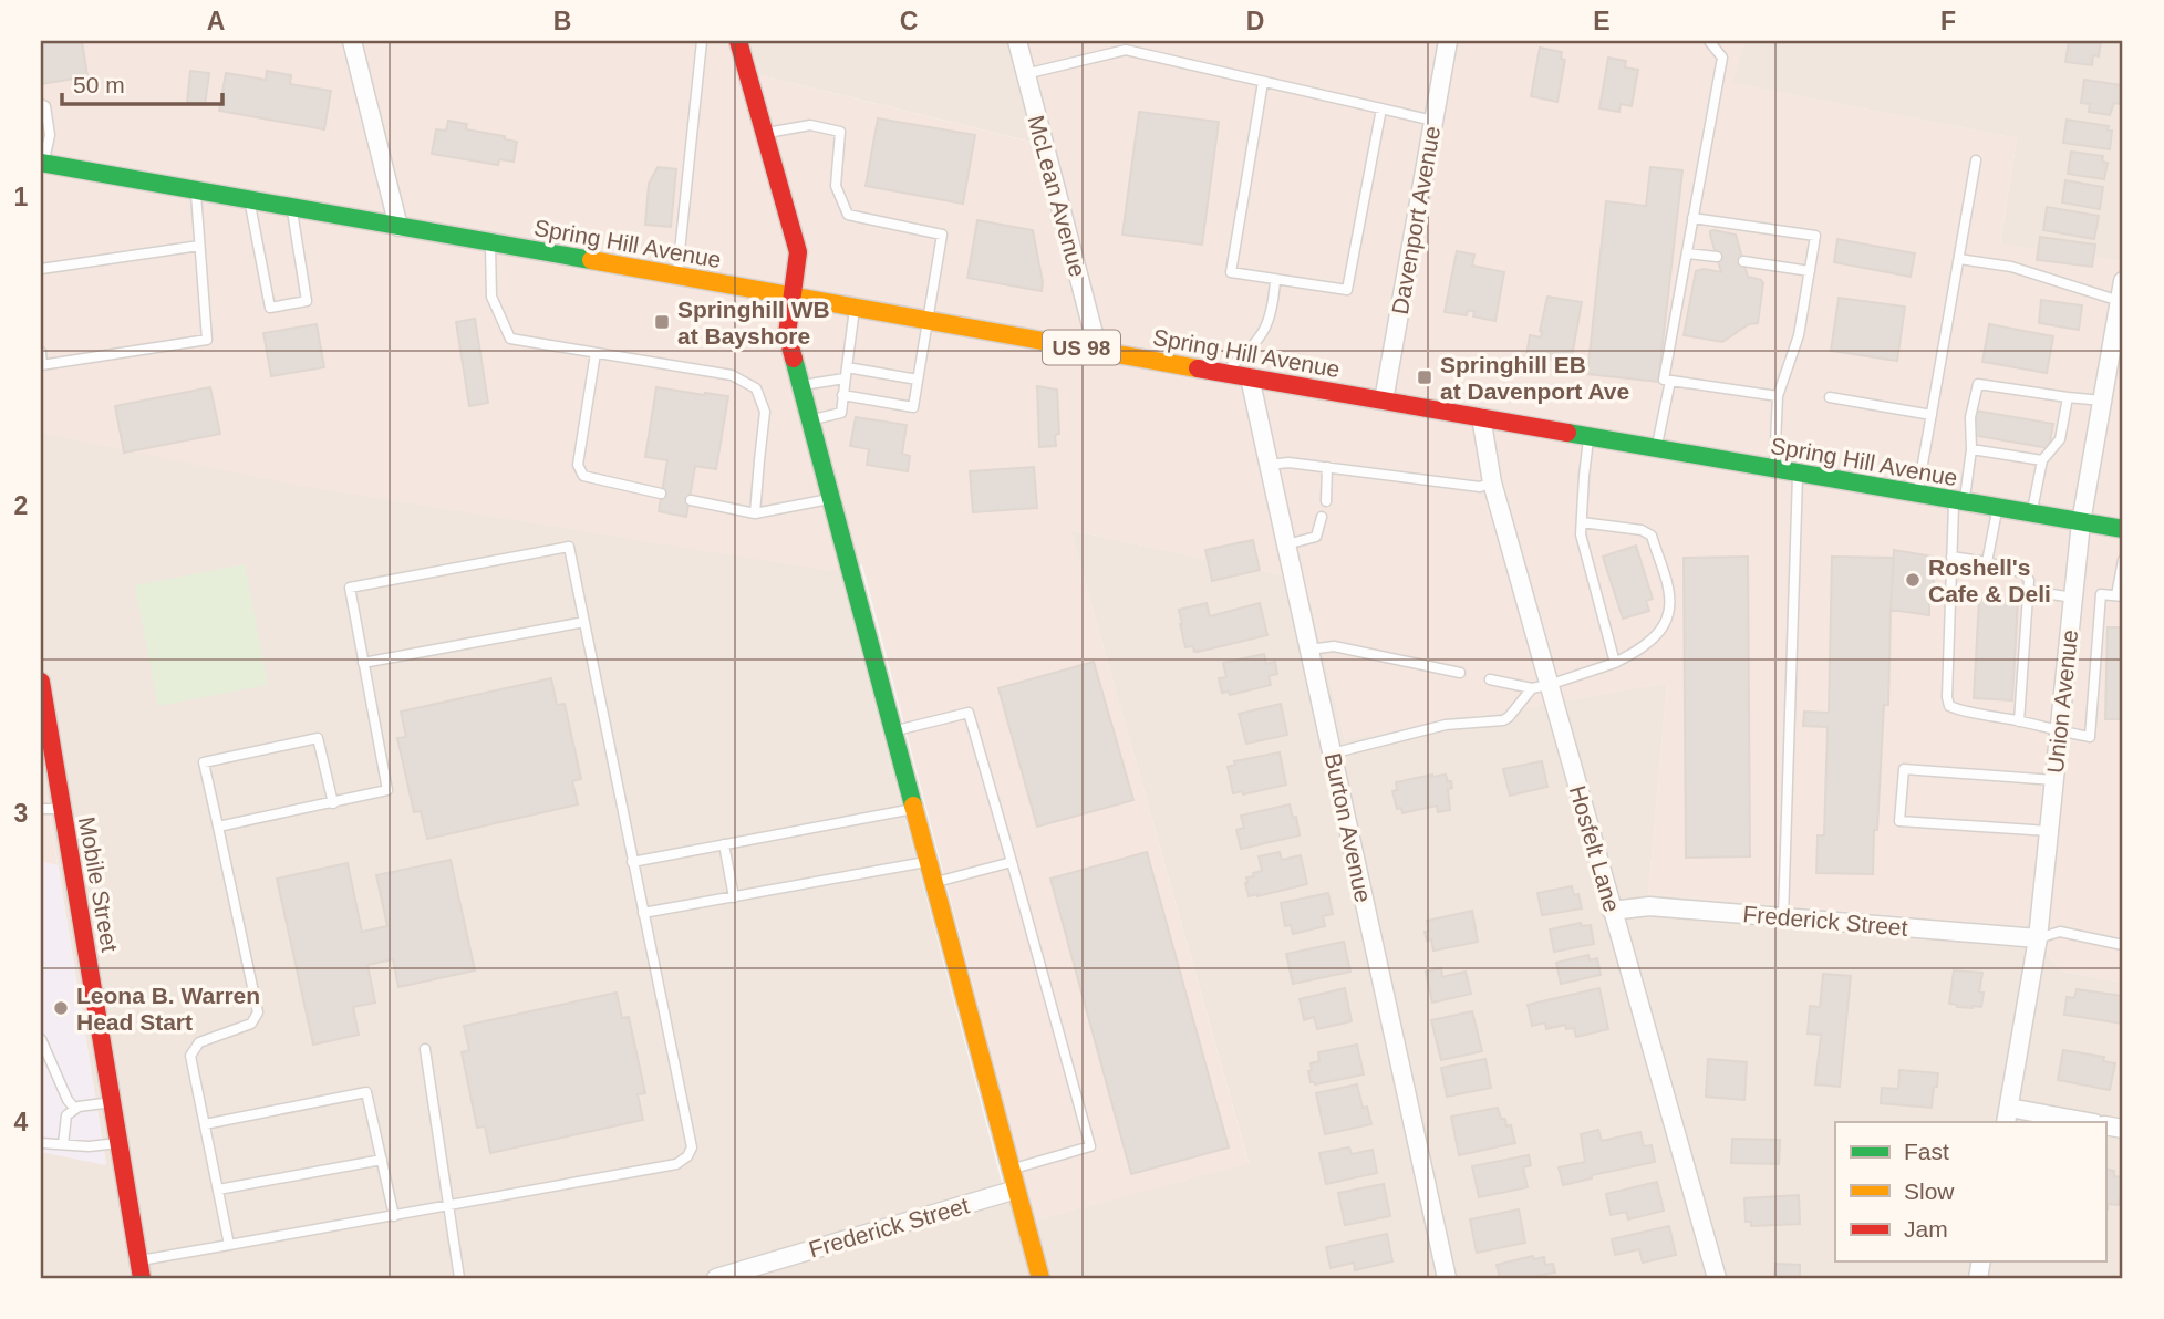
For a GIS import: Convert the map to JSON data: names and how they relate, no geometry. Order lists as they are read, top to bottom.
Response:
{
  "streets": {
    "main road": ["Spring Hill Avenue", "US 98", "Mobile Street"],
    "street": [
      "McLean Avenue",
      "Davenport Avenue",
      "Union Avenue",
      "Burton Avenue",
      "Hosfelt Lane",
      "Frederick Street"
    ]
  },
  "crossings": [
    ["McLean Avenue", "Spring Hill Avenue"],
    ["Davenport Avenue", "Spring Hill Avenue"],
    ["Spring Hill Avenue", "Union Avenue"],
    ["Spring Hill Avenue", "Burton Avenue"],
    ["Spring Hill Avenue", "Hosfelt Lane"],
    ["Union Avenue", "Frederick Street"],
    ["Hosfelt Lane", "Frederick Street"]
  ],
  "places": {
    "transit": ["Springhill WB at Bayshore", "Springhill EB at Davenport Ave"],
    "other": ["Roshell's Cafe & Deli", "Leona B. Warren Head Start"]
  },
  "legend": ["Fast", "Slow", "Jam"],
  "scale_bar": "50 m",
  "grid": {
    "columns": [
      "A",
      "B",
      "C",
      "D",
      "E",
      "F"
    ],
    "rows": [
      "1",
      "2",
      "3",
      "4"
    ]
  }
}
